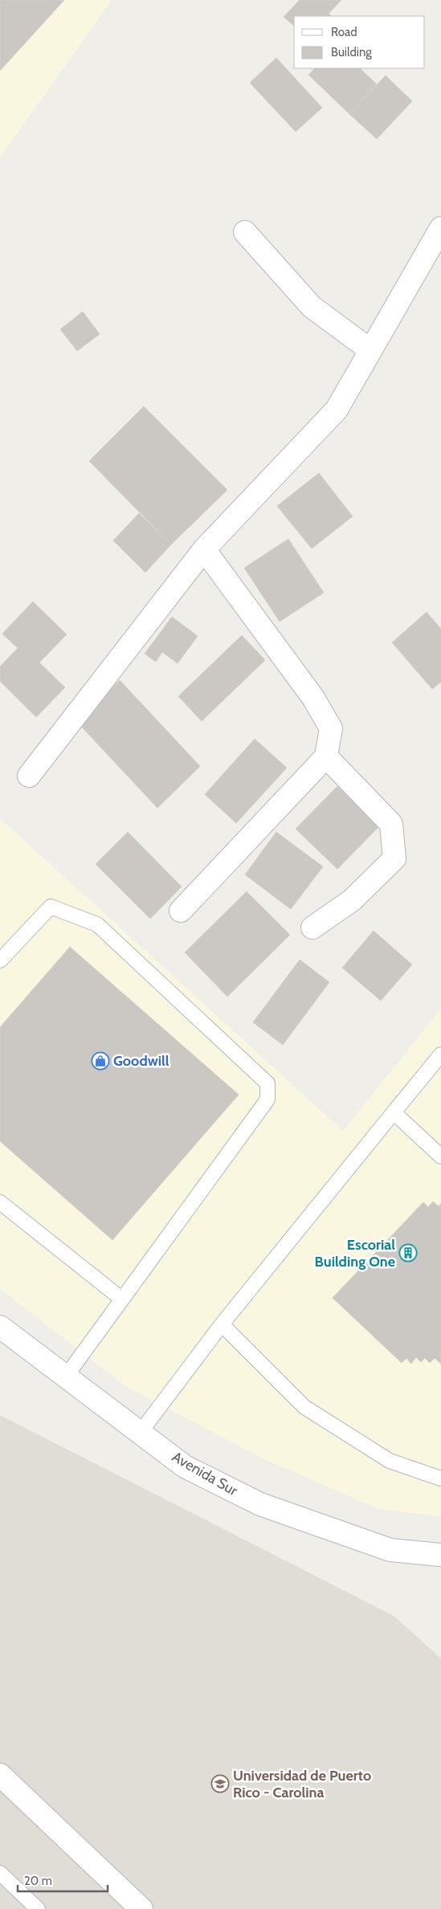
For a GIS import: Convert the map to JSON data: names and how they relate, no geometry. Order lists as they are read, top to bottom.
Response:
{
  "streets": {
    "street": ["Avenida Sur"]
  },
  "places": {
    "shop": ["Goodwill"],
    "building": ["Escorial Building One"],
    "school or university": ["Universidad de Puerto Rico - Carolina"]
  },
  "legend": ["Road", "Building"],
  "scale_bar": "20 m"
}
